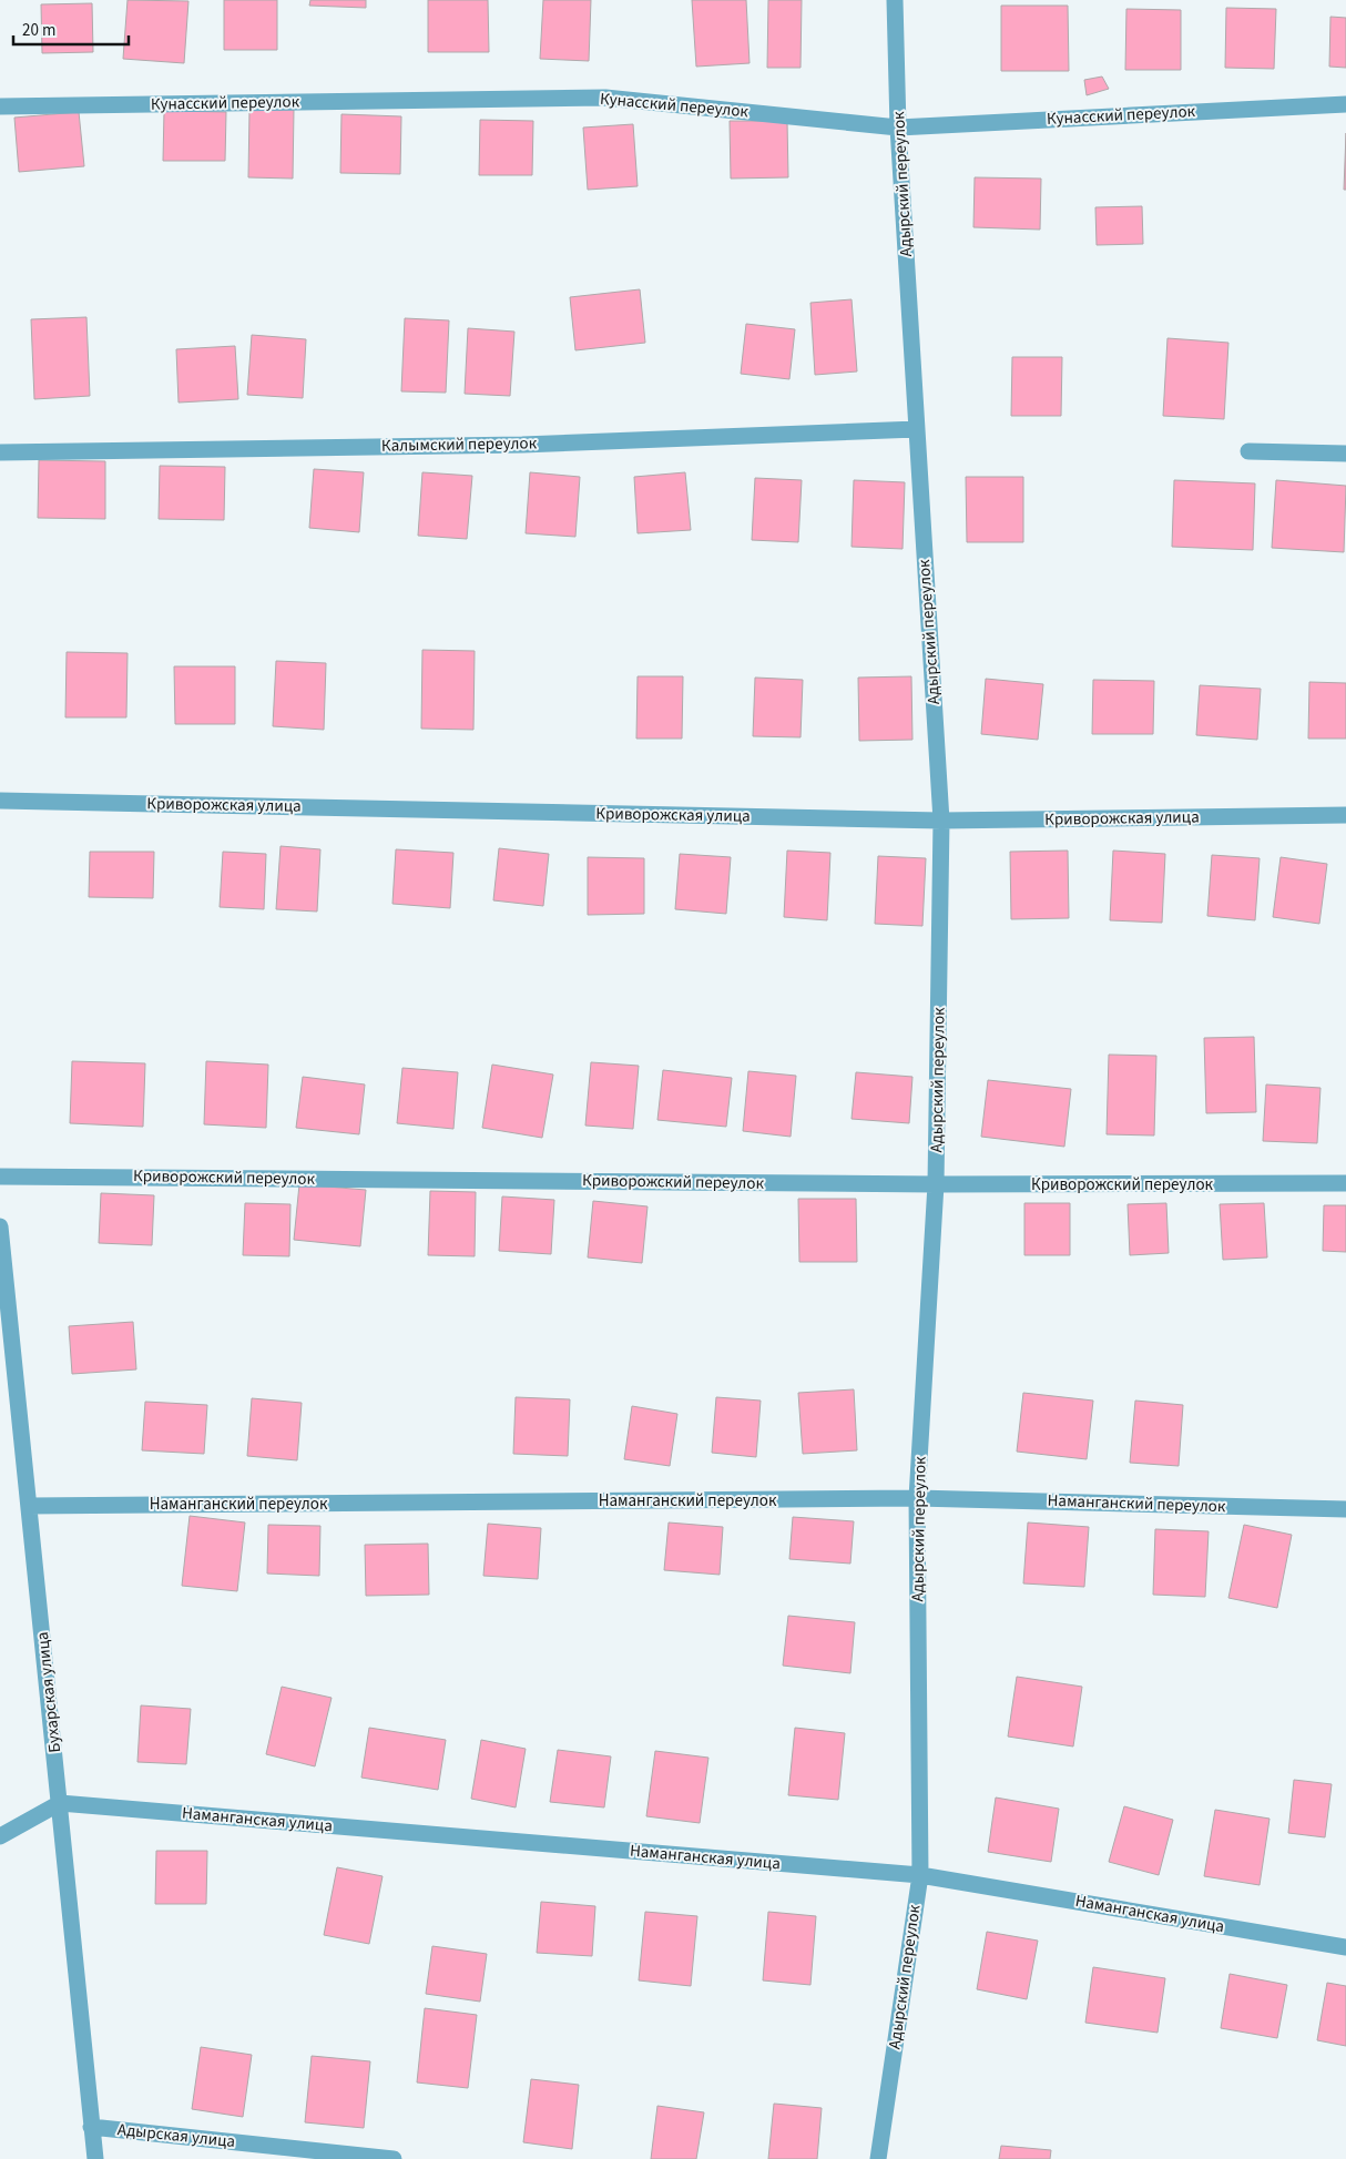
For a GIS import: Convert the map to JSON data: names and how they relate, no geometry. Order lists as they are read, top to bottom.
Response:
{
  "streets": {
    "street": [
      "Кунасский переулок",
      "Адырский переулок",
      "Калымский переулок",
      "Криворожская улица",
      "Криворожский переулок",
      "Наманганский переулок",
      "Бухарская улица",
      "Наманганская улица",
      "Адырская улица"
    ]
  },
  "crossings": [
    ["Кунасский переулок", "Адырский переулок"],
    ["Адырский переулок", "Калымский переулок"],
    ["Адырский переулок", "Криворожская улица"],
    ["Адырский переулок", "Криворожский переулок"],
    ["Адырский переулок", "Наманганский переулок"],
    ["Адырский переулок", "Наманганская улица"],
    ["Наманганский переулок", "Бухарская улица"],
    ["Бухарская улица", "Наманганская улица"],
    ["Бухарская улица", "Адырская улица"]
  ],
  "scale_bar": "20 m"
}
